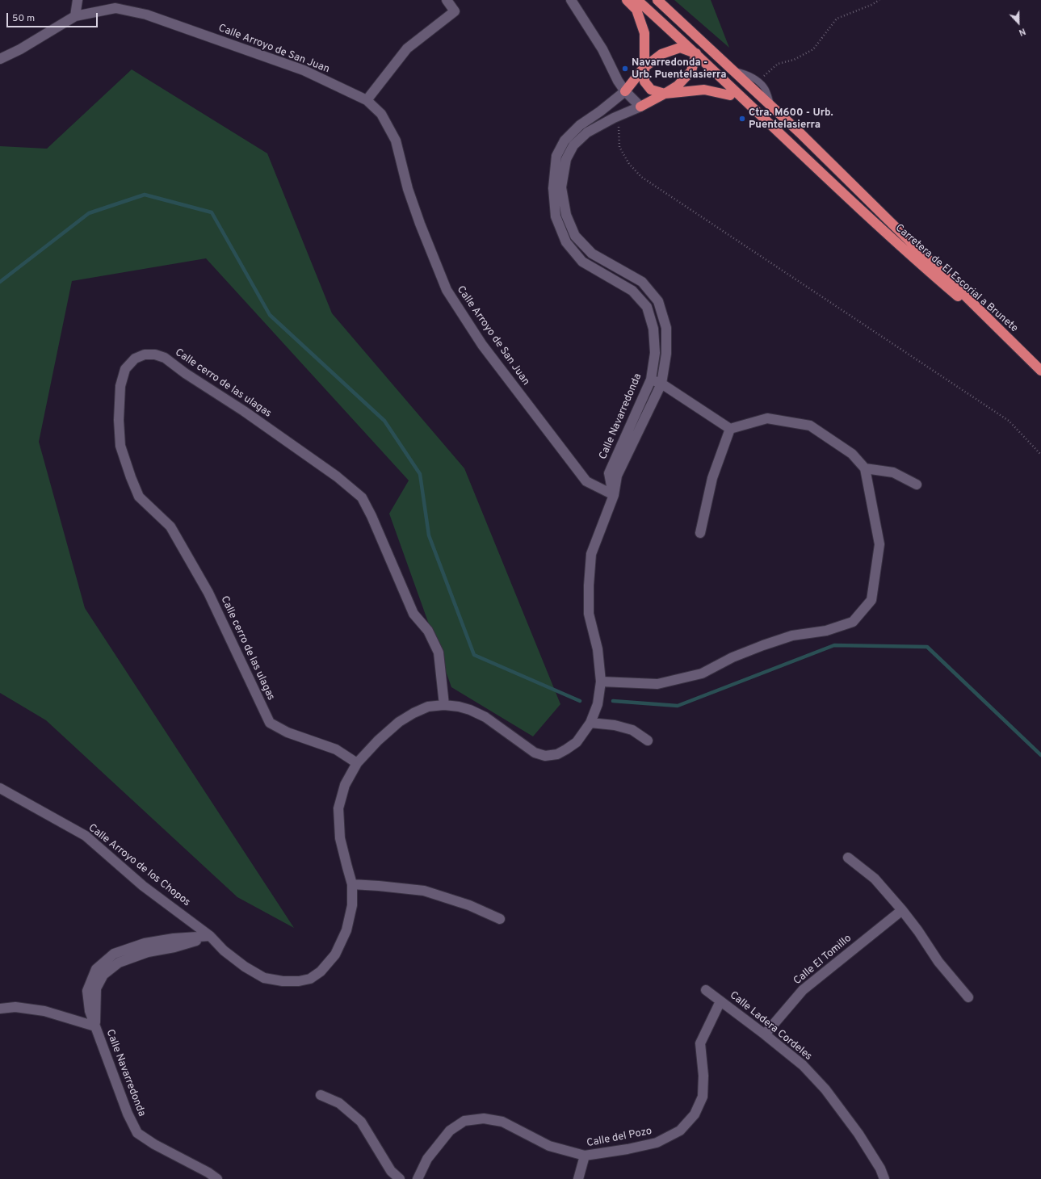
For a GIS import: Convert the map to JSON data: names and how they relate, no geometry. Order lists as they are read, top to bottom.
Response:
{
  "streets": {
    "highway": ["Carretera de El Escorial a Brunete"],
    "street": [
      "Calle Arroyo de San Juan",
      "Calle cerro de las ulagas",
      "Calle Navarredonda",
      "Calle Arroyo de los Chopos",
      "Calle El Tomillo",
      "Calle Ladera Cordeles",
      "Calle del Pozo"
    ]
  },
  "crossings": [
    ["Calle Arroyo de San Juan", "Calle Navarredonda"],
    ["Calle cerro de las ulagas", "Calle Navarredonda"],
    ["Calle Navarredonda", "Calle Arroyo de los Chopos"],
    ["Calle El Tomillo", "Calle Ladera Cordeles"],
    ["Calle Ladera Cordeles", "Calle del Pozo"]
  ],
  "places": ["Navarredonda - Urb. Puentelasierra", "Ctra. M600 - Urb. Puentelasierra"],
  "scale_bar": "50 m",
  "north": "bottom"
}
